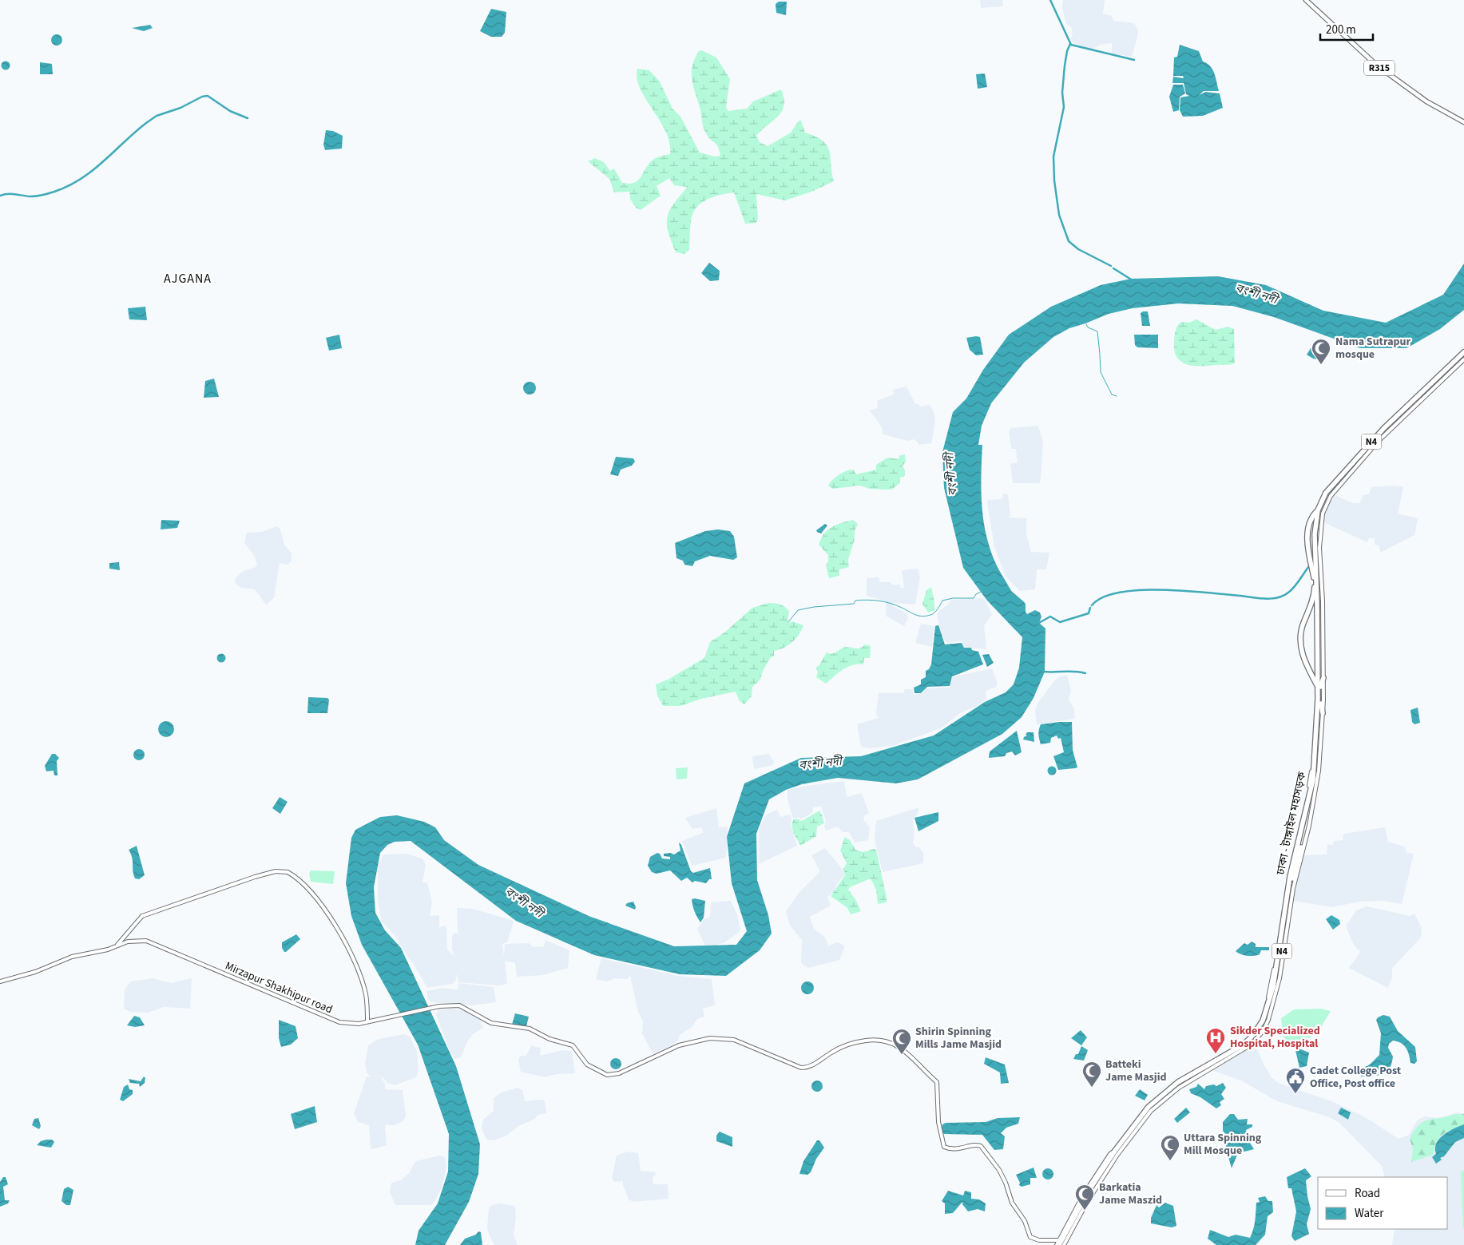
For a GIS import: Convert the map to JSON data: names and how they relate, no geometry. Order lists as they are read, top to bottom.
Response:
{
  "streets": {
    "highway": ["N4", "ঢাকা - টাঙ্গাইল মহাসড়ক"],
    "main road": ["R315", "Mirzapur Shakhipur road"]
  },
  "crossings": [
    ["ঢাকা - টাঙ্গাইল মহাসড়ক", "Mirzapur Shakhipur road"]
  ],
  "districts": ["AJGANA"],
  "water": ["বংশী নদী"],
  "places": {
    "mosque": [
      "Nama Sutrapur mosque",
      "Shirin Spinning Mills Jame Masjid",
      "Batteki Jame Masjid",
      "Uttara Spinning Mill Mosque",
      "Barkatia Jame Maszid"
    ],
    "hospital": ["Sikder Specialized Hospital, Hospital"],
    "public building": ["Cadet College Post Office, Post office"]
  },
  "legend": ["Road", "Water"],
  "scale_bar": "200 m"
}
